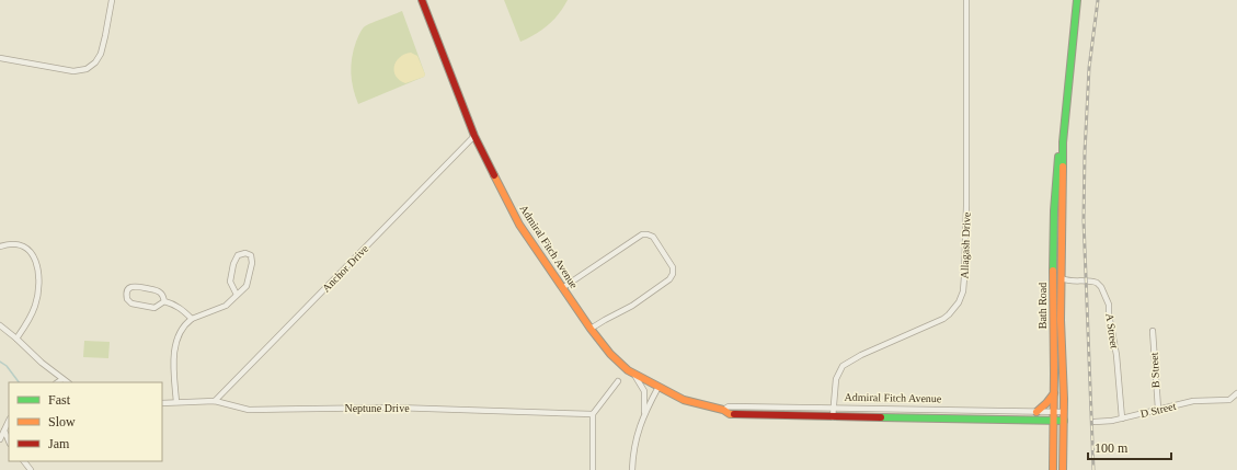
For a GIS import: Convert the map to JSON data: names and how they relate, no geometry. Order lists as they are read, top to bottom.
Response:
{
  "streets": {
    "street": [
      "Allagash Drive",
      "Admiral Fitch Avenue",
      "Anchor Drive",
      "Bath Road",
      "A Street",
      "B Street",
      "Neptune Drive",
      "D Street"
    ]
  },
  "crossings": [
    ["Allagash Drive", "Admiral Fitch Avenue"],
    ["Admiral Fitch Avenue", "Anchor Drive"],
    ["Admiral Fitch Avenue", "Bath Road"],
    ["Anchor Drive", "Neptune Drive"],
    ["Bath Road", "A Street"],
    ["A Street", "D Street"],
    ["B Street", "D Street"]
  ],
  "legend": ["Fast", "Slow", "Jam"],
  "scale_bar": "100 m"
}
